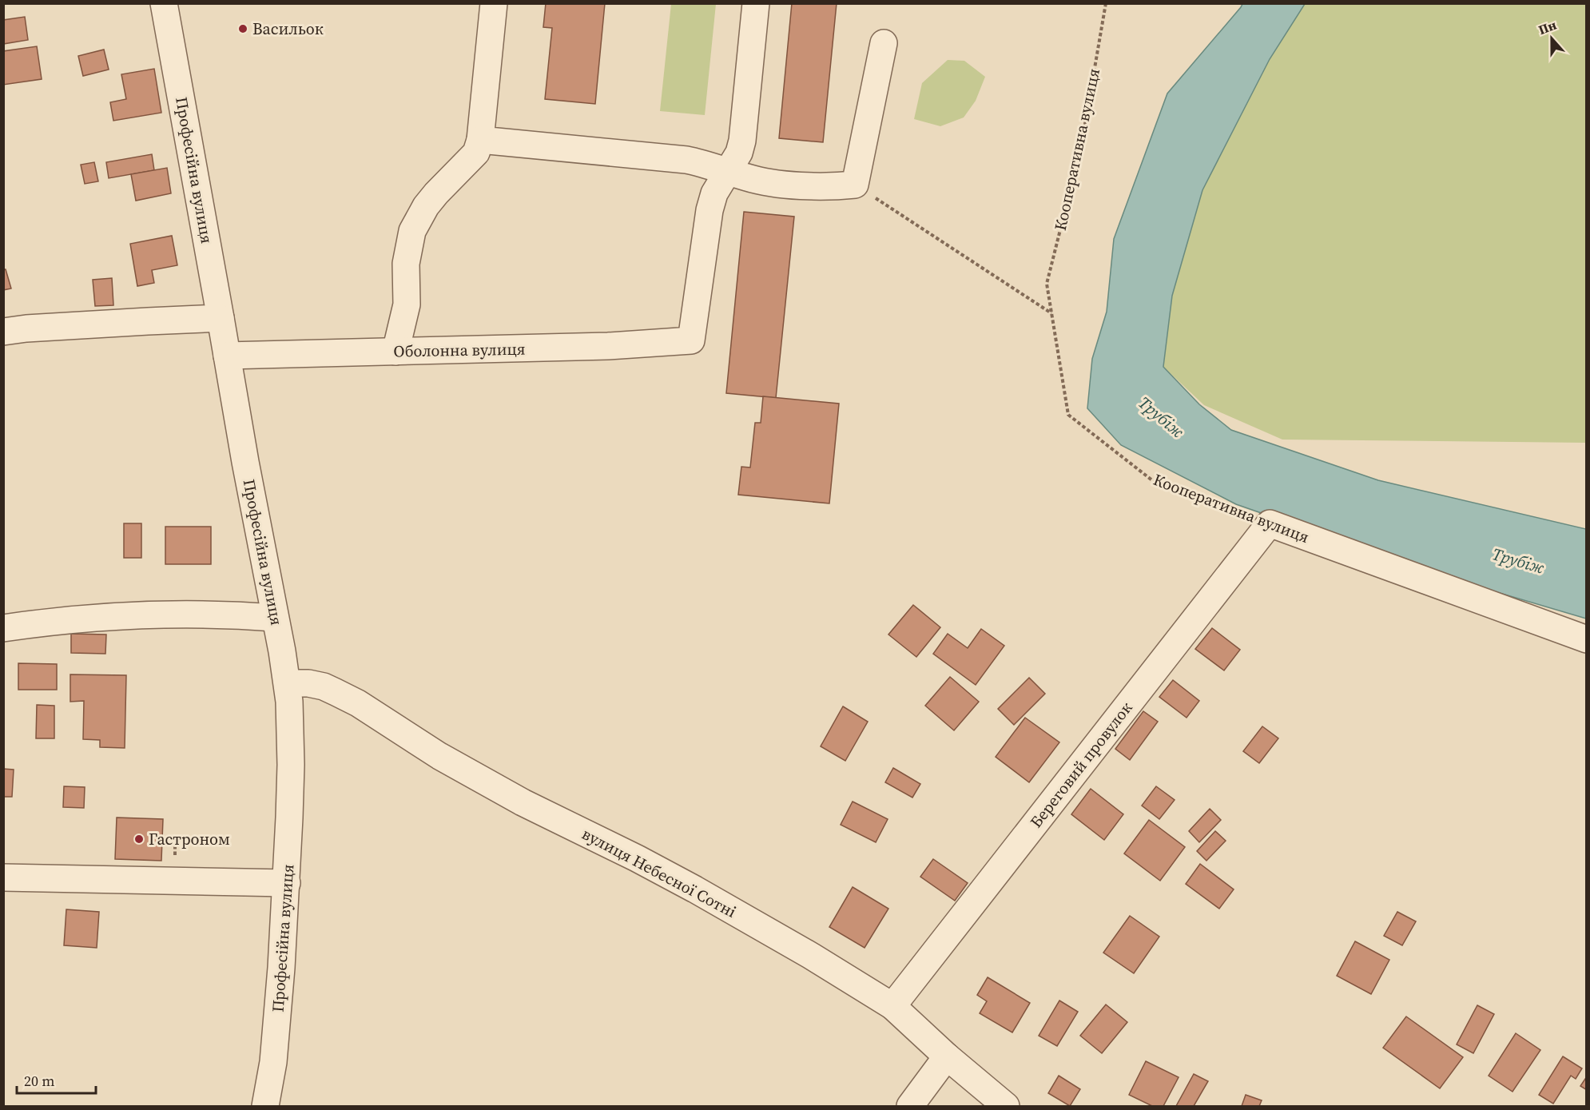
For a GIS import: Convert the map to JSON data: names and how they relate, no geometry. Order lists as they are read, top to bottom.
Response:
{
  "streets": {
    "street": [
      "Кооперативна вулиця",
      "Професійна вулиця",
      "Оболонна вулиця",
      "Береговий провулок",
      "вулиця Небесної Сотні"
    ]
  },
  "crossings": [
    ["Кооперативна вулиця", "Береговий провулок"],
    ["Професійна вулиця", "Оболонна вулиця"],
    ["Професійна вулиця", "вулиця Небесної Сотні"],
    ["Береговий провулок", "вулиця Небесної Сотні"]
  ],
  "water": ["Трубіж"],
  "places": ["Васильок", "Гастроном"],
  "scale_bar": "20 m",
  "north": "top"
}
